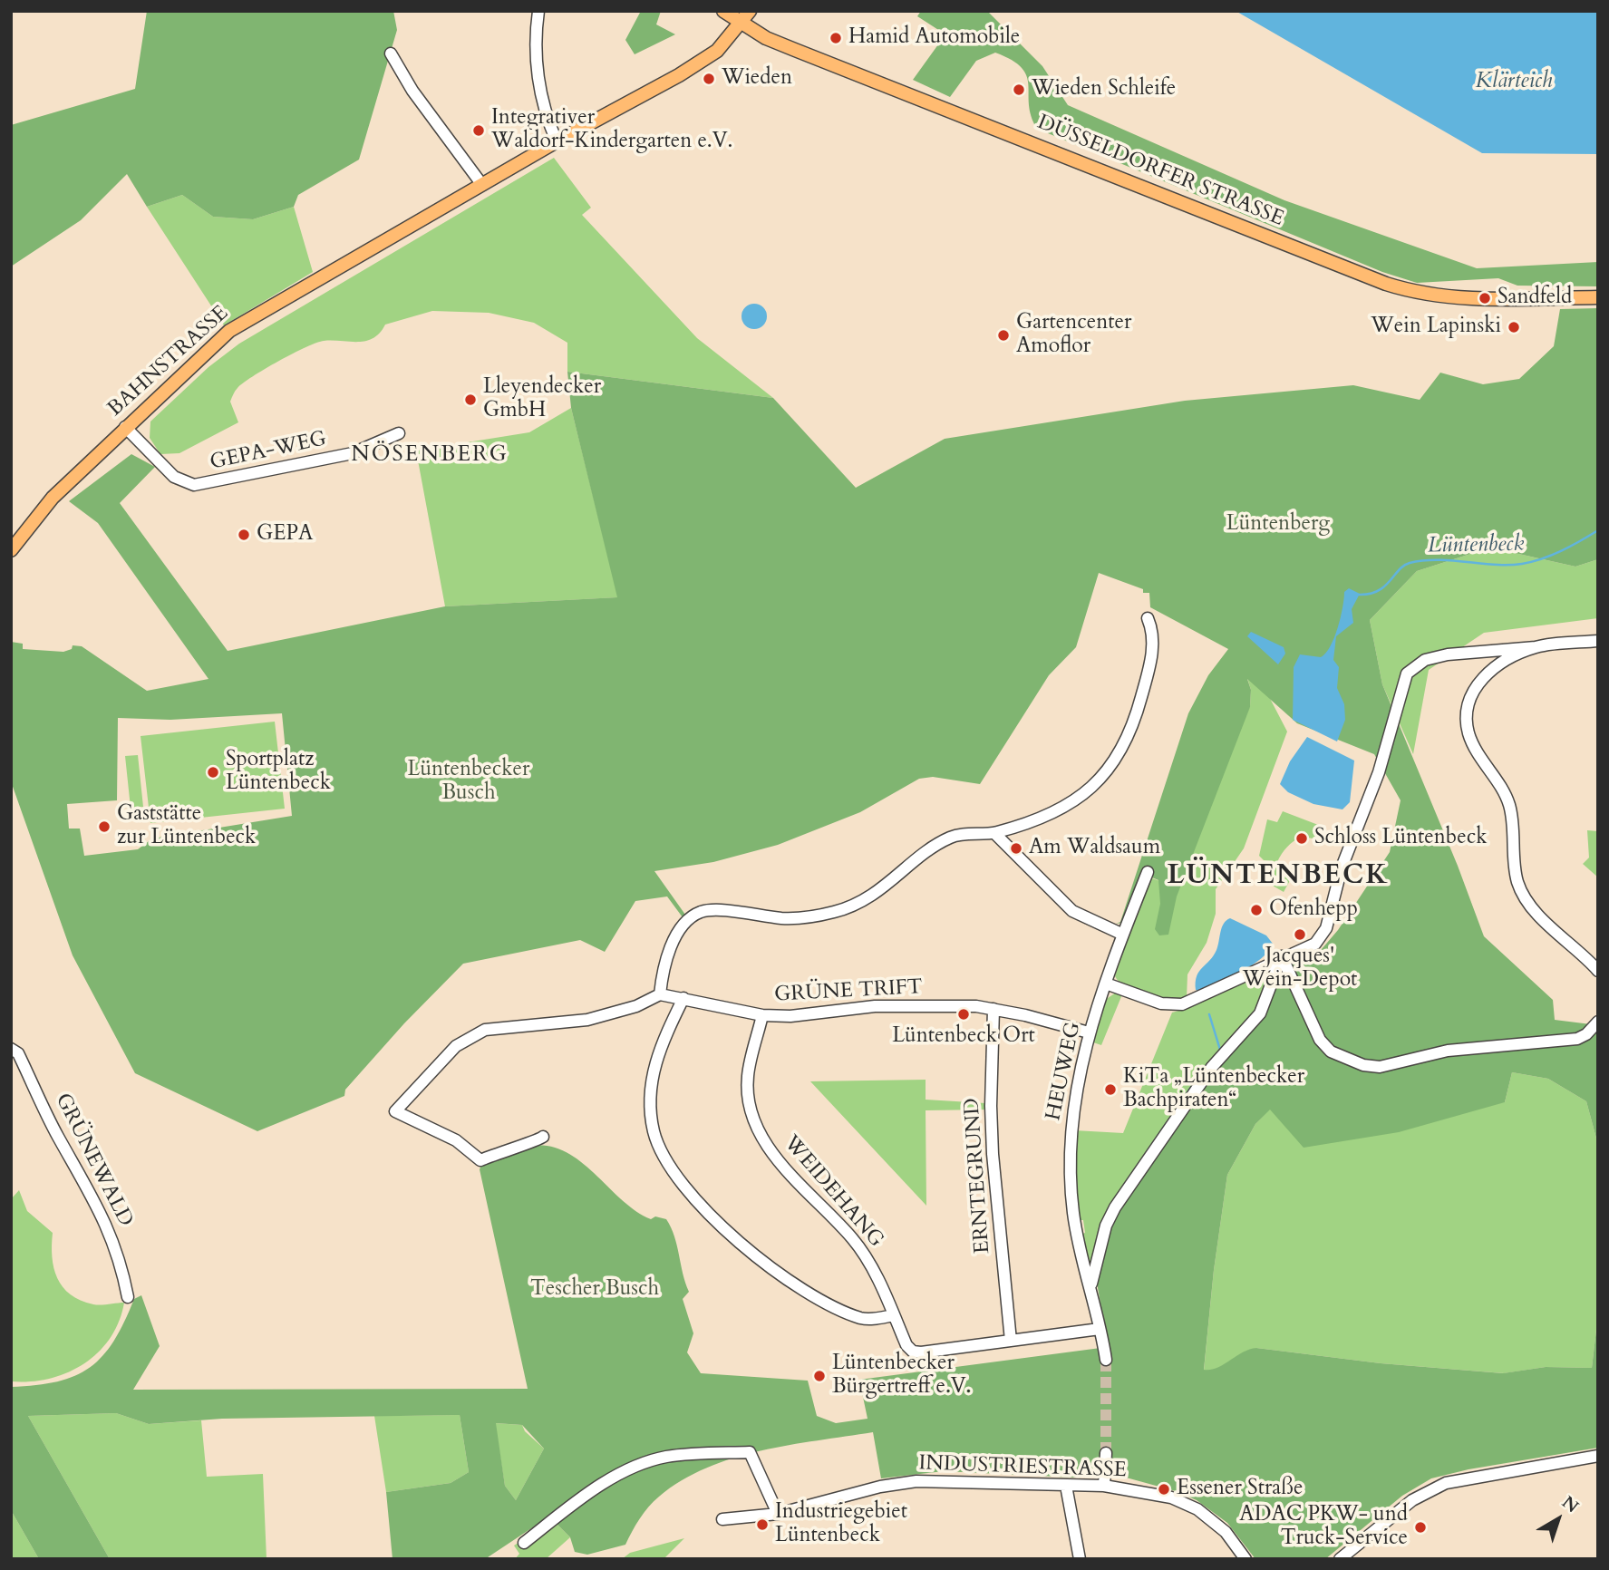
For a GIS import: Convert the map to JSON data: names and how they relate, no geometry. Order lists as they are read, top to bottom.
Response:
{
  "streets": {
    "main road": ["DÜSSELDORFER STRASSE", "BAHNSTRASSE"],
    "street": [
      "GEPA-WEG",
      "GRÜNE TRIFT",
      "HEUWEG",
      "GRÜNEWALD",
      "ERNTEGRUND",
      "WEIDEHANG",
      "INDUSTRIESTRASSE"
    ]
  },
  "crossings": [
    ["DÜSSELDORFER STRASSE", "BAHNSTRASSE"],
    ["BAHNSTRASSE", "GEPA-WEG"],
    ["GRÜNE TRIFT", "HEUWEG"],
    ["GRÜNE TRIFT", "ERNTEGRUND"],
    ["GRÜNE TRIFT", "WEIDEHANG"],
    ["HEUWEG", "WEIDEHANG"],
    ["ERNTEGRUND", "WEIDEHANG"]
  ],
  "districts": ["NÖSENBERG", "LÜNTENBECK"],
  "water": ["Klärteich", "Lüntenbeck"],
  "parks": ["Lüntenberg", "Lüntenbecker Busch", "Tescher Busch"],
  "places": [
    "Hamid Automobile",
    "Wieden",
    "Wieden Schleife",
    "Integrativer Waldorf-Kindergarten e.V.",
    "Sandfeld",
    "Wein Lapinski",
    "Gartencenter Amoflor",
    "Lleyendecker GmbH",
    "GEPA",
    "Sportplatz Lüntenbeck",
    "Gaststätte zur Lüntenbeck",
    "Schloss Lüntenbeck",
    "Am Waldsaum",
    "Ofenhepp",
    "Jacques' Wein-Depot",
    "Lüntenbeck Ort",
    "KiTa „Lüntenbecker Bachpiraten“",
    "Lüntenbecker Bürgertreff e.V.",
    "Essener Straße",
    "Industriegebiet Lüntenbeck",
    "ADAC PKW- und Truck-Service"
  ],
  "north": "top right"
}
